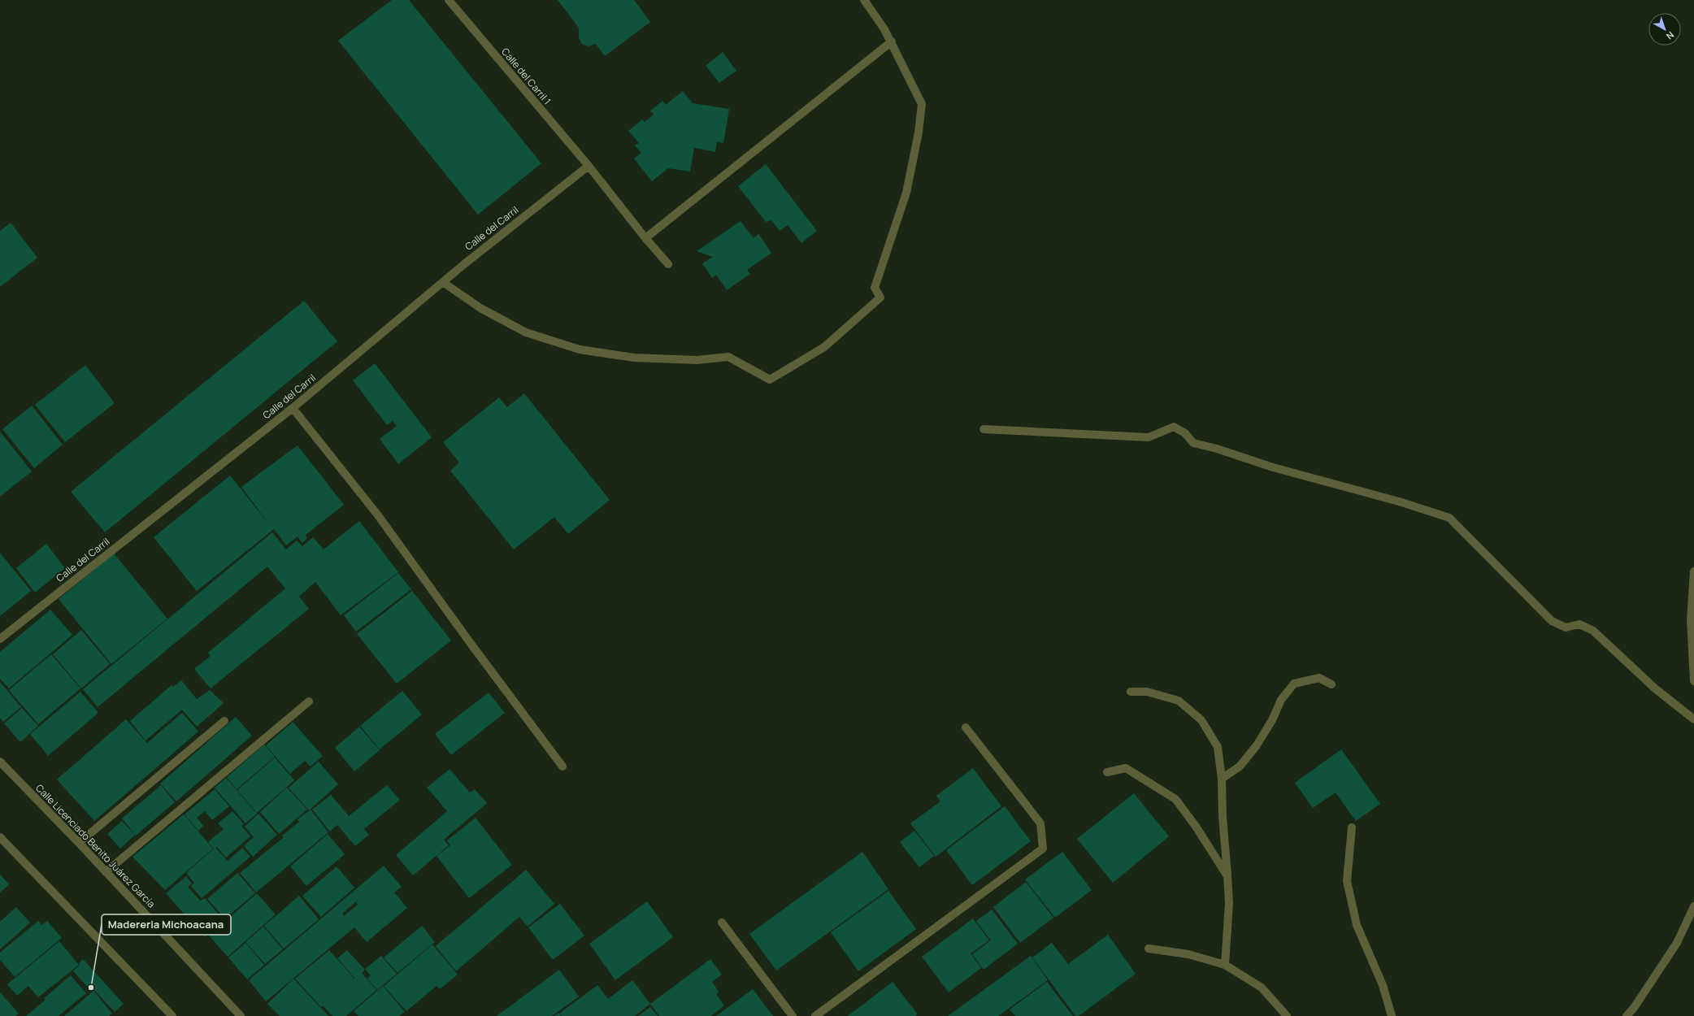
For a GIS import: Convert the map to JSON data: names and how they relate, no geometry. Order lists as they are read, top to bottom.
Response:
{
  "streets": {
    "street": ["Calle del Carril 1", "Calle del Carril", "Calle Licenciado Benito Juárez García"]
  },
  "crossings": [
    ["Calle del Carril 1", "Calle del Carril"]
  ],
  "places": ["Madereria Michoacana"],
  "north": "bottom right"
}
